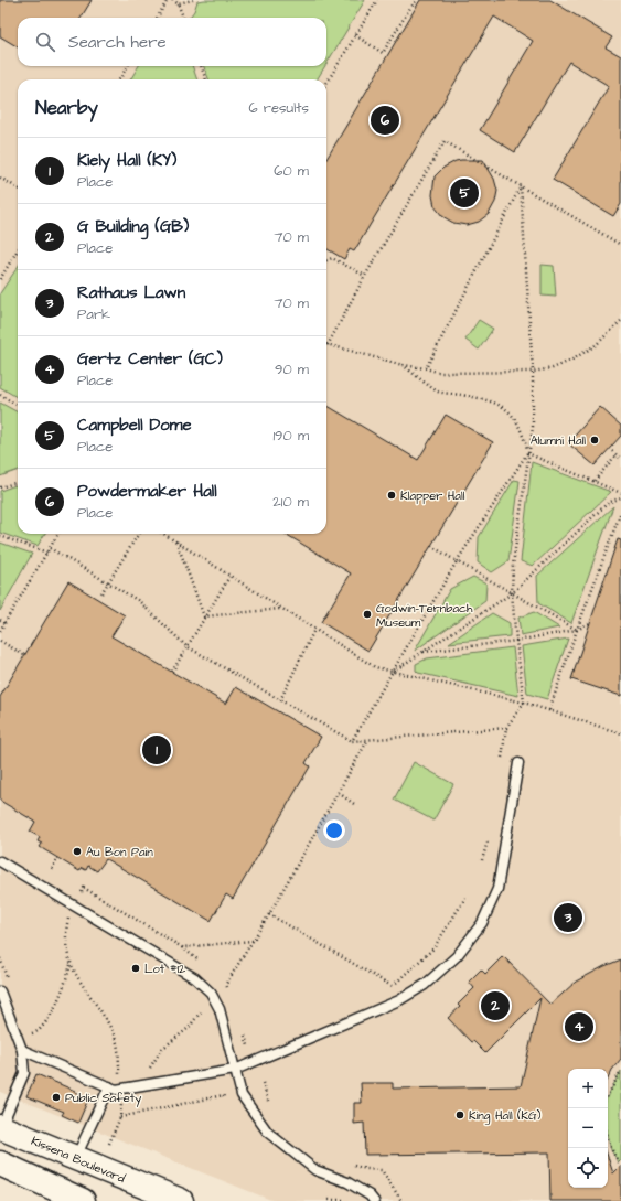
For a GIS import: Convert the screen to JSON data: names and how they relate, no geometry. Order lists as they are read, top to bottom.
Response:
{
  "streets": {
    "main road": ["Kissena Boulevard"]
  },
  "places": [
    "Alumni Hall",
    "Klapper Hall",
    "Godwin-Ternbach Museum",
    "Au Bon Pain",
    "Lot #12",
    "Public Safety",
    "King Hall (KG)"
  ],
  "page": {
    "search": "Search here",
    "heading": ["Nearby", "6 results"],
    "pins": [
      "6",
      "5",
      "1",
      "3",
      "2",
      "4"
    ],
    "list": [
      {
        "mark": "1",
        "name": "Kiely Hall (KY)",
        "note": "Place",
        "value": "60 m"
      },
      {
        "mark": "2",
        "name": "G Building (GB)",
        "note": "Place",
        "value": "70 m"
      },
      {
        "mark": "3",
        "name": "Rathaus Lawn",
        "note": "Park",
        "value": "70 m"
      },
      {
        "mark": "4",
        "name": "Gertz Center (GC)",
        "note": "Place",
        "value": "90 m"
      },
      {
        "mark": "5",
        "name": "Campbell Dome",
        "note": "Place",
        "value": "190 m"
      },
      {
        "mark": "6",
        "name": "Powdermaker Hall",
        "note": "Place",
        "value": "210 m"
      }
    ],
    "map_buttons": ["+", "−"]
  }
}
